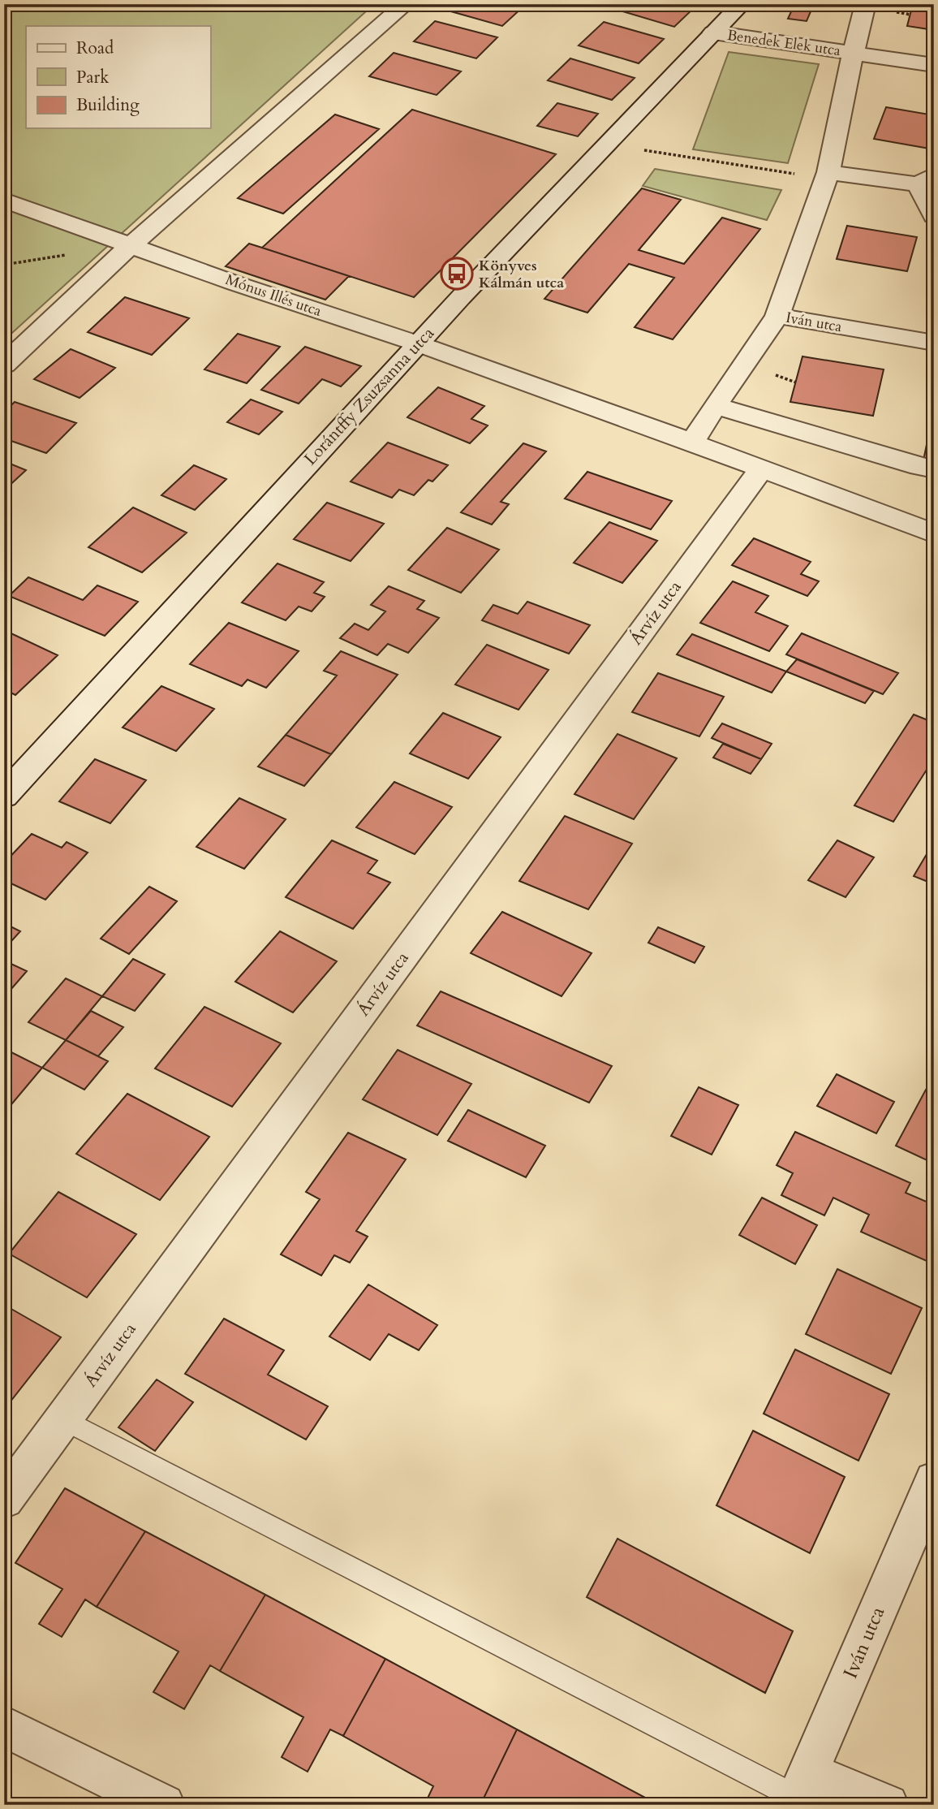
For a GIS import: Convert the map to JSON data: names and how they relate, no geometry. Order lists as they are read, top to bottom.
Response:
{
  "streets": {
    "street": [
      "Benedek Elek utca",
      "Mónus Illés utca",
      "Iván utca",
      "Lorántffy Zsuzsanna utca",
      "Árvíz utca"
    ]
  },
  "crossings": [
    ["Benedek Elek utca", "Iván utca"],
    ["Benedek Elek utca", "Lorántffy Zsuzsanna utca"],
    ["Mónus Illés utca", "Lorántffy Zsuzsanna utca"]
  ],
  "places": {
    "bus stop": ["Könyves Kálmán utca"]
  },
  "legend": ["Road", "Park", "Building"]
}
